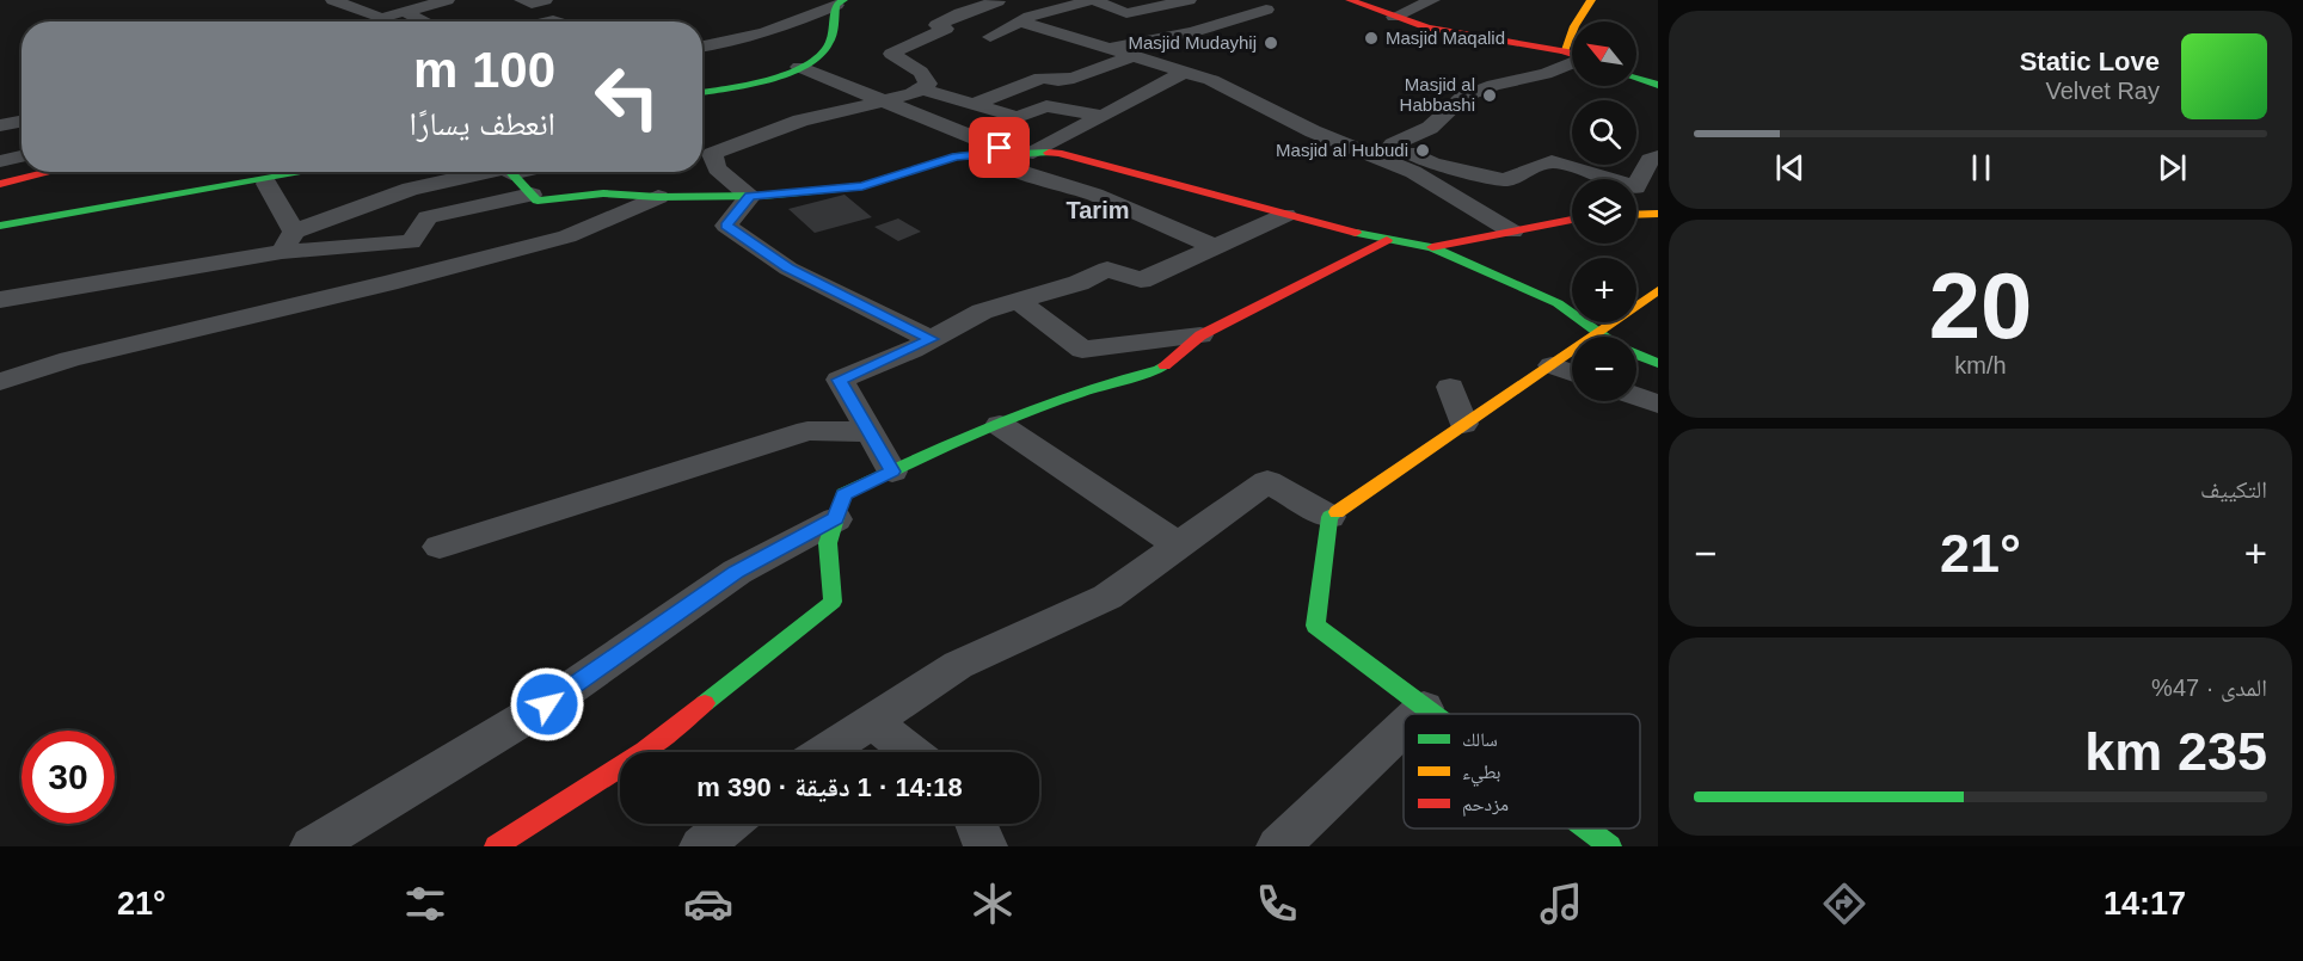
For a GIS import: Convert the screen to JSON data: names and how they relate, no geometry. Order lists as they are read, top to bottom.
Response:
{
  "districts": ["Tarim"],
  "places": [
    "Masjid Maqalid",
    "Masjid Mudayhij",
    "Masjid al Habbashi",
    "Masjid al Hubudi"
  ],
  "legend": ["سالك", "بطيء", "مزدحم"],
  "north": "top left",
  "page": {
    "map_buttons": ["+", "−"],
    "turn": ["100 m", "انعطف يسارًا"],
    "song": ["Static Love", "Velvet Ray"],
    "tile": [
      ["20", "km/h"],
      "التكييف",
      ["المدى · 47%", "235 km"]
    ],
    "heat": ["−", "21°", "+"],
    "limit": "30",
    "trip": "14:18 · 1 دقيقة · 390 m",
    "tabs": ["14:17", "21°"]
  }
}
